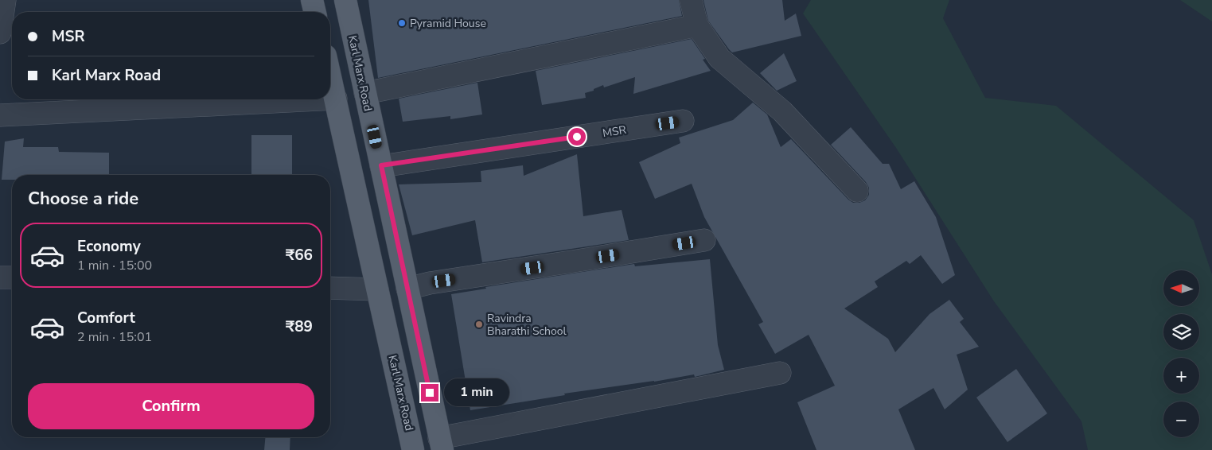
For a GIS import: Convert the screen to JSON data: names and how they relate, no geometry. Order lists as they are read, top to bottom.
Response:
{
  "streets": {
    "main road": ["Karl Marx Road"],
    "street": ["MSR"]
  },
  "crossings": [
    ["Karl Marx Road", "MSR"]
  ],
  "places": ["Pyramid House", "Ravindra Bharathi School"],
  "north": "left",
  "page": {
    "banner": ["MSR", "Karl Marx Road"],
    "heading": "Choose a ride",
    "list": [
      {
        "name": "Economy",
        "note": "1 min · 15:00",
        "value": "₹66"
      },
      {
        "name": "Comfort",
        "note": "2 min · 15:01",
        "value": "₹89"
      }
    ],
    "map_buttons": ["+", "−"],
    "buttons": "Confirm",
    "bubble": "1 min"
  }
}
